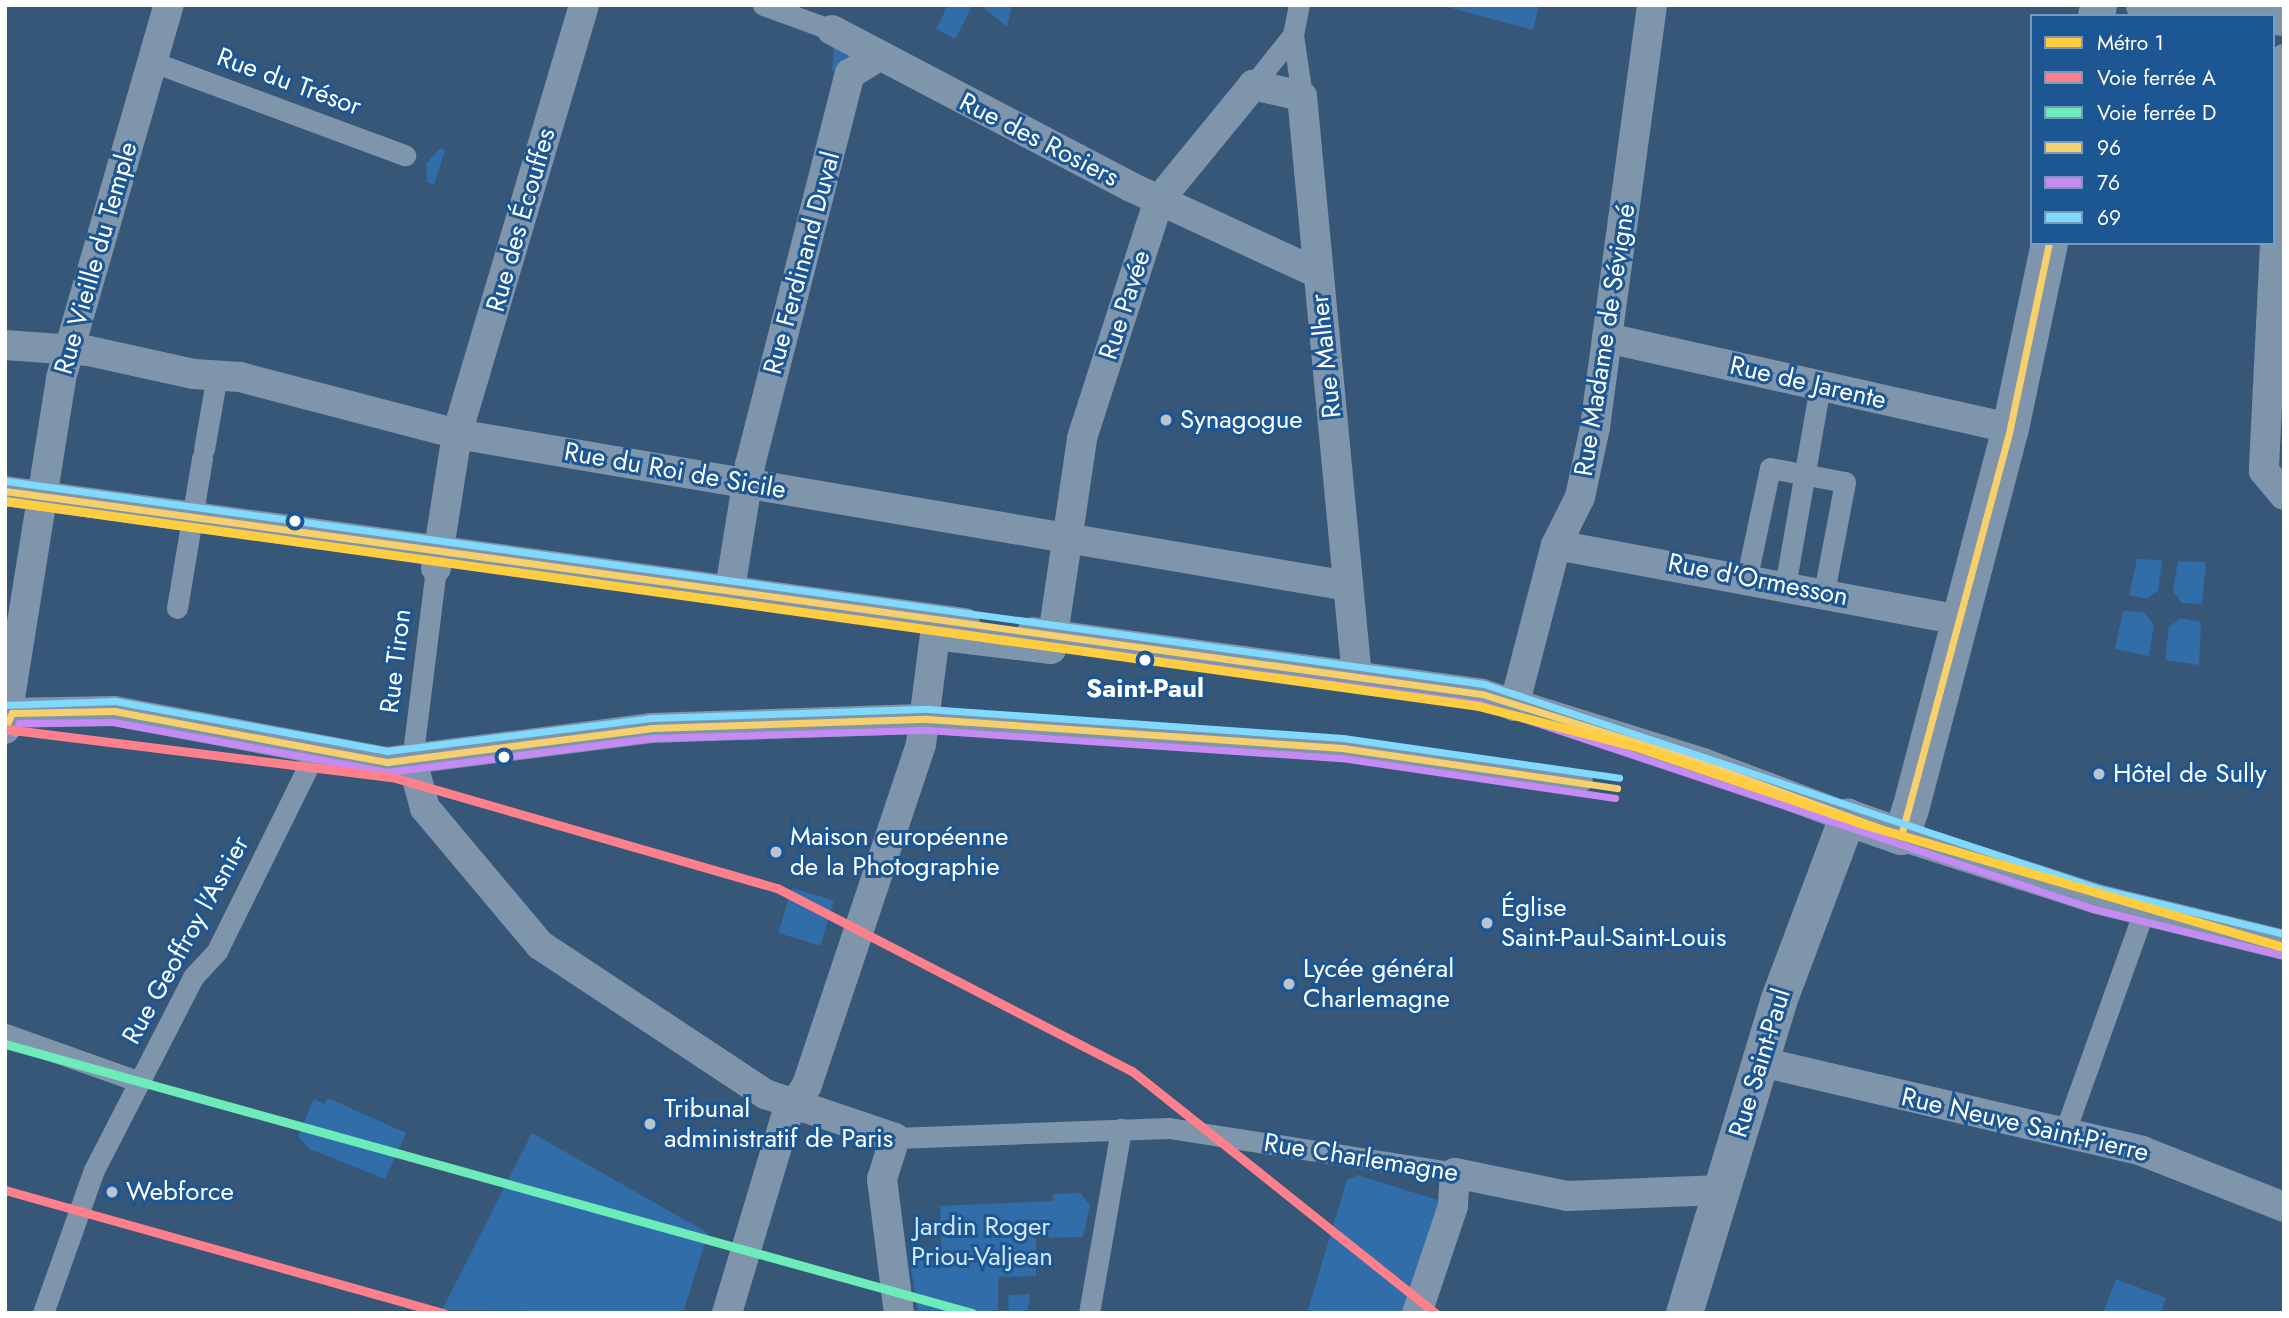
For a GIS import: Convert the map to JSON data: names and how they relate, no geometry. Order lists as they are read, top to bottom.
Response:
{
  "streets": {
    "street": [
      "Rue du Trésor",
      "Rue des Rosiers",
      "Rue des Écouffes",
      "Rue Vieille du Temple",
      "Rue Ferdinand Duval",
      "Rue Pavée",
      "Rue Madame de Sévigné",
      "Rue Malher",
      "Rue de Jarente",
      "Rue du Roi de Sicile",
      "Rue d'Ormesson",
      "Rue Tiron",
      "Rue Geoffroy l'Asnier",
      "Rue Saint-Paul",
      "Rue Neuve Saint-Pierre",
      "Rue Charlemagne"
    ]
  },
  "crossings": [
    ["Rue du Trésor", "Rue Vieille du Temple"],
    ["Rue des Rosiers", "Rue Ferdinand Duval"],
    ["Rue des Rosiers", "Rue Pavée"],
    ["Rue des Rosiers", "Rue Malher"],
    ["Rue des Écouffes", "Rue du Roi de Sicile"],
    ["Rue des Écouffes", "Rue Tiron"],
    ["Rue Vieille du Temple", "Rue du Roi de Sicile"],
    ["Rue Ferdinand Duval", "Rue du Roi de Sicile"],
    ["Rue Pavée", "Rue Malher"],
    ["Rue Pavée", "Rue du Roi de Sicile"],
    ["Rue Madame de Sévigné", "Rue de Jarente"],
    ["Rue Madame de Sévigné", "Rue d'Ormesson"],
    ["Rue Malher", "Rue du Roi de Sicile"],
    ["Rue Tiron", "Rue Charlemagne"],
    ["Rue Saint-Paul", "Rue Neuve Saint-Pierre"],
    ["Rue Saint-Paul", "Rue Charlemagne"]
  ],
  "parks": ["Jardin Roger Priou-Valjean"],
  "places": [
    "Synagogue",
    "Saint-Paul",
    "Hôtel de Sully",
    "Maison européenne de la Photographie",
    "Église Saint-Paul-Saint-Louis",
    "Lycée général Charlemagne",
    "Tribunal administratif de Paris",
    "Webforce"
  ],
  "lines": [
    "transit line 96",
    "transit line 69",
    "metro line 1",
    "transit line 76",
    "rail line A",
    "rail line D"
  ],
  "legend": [
    "Métro 1",
    "Voie ferrée A",
    "Voie ferrée D",
    "96",
    "76",
    "69"
  ]
}
